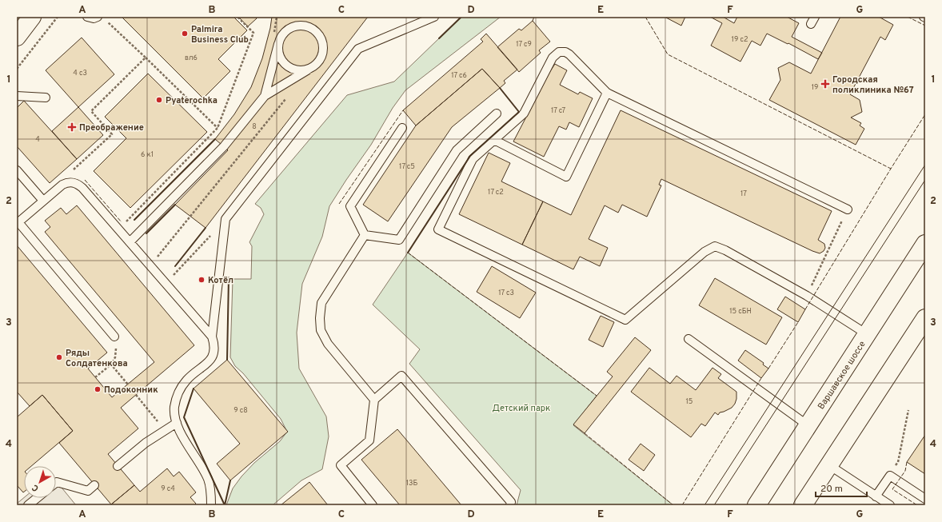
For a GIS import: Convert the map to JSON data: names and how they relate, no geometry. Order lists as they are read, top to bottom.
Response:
{
  "streets": {
    "main road": ["Варшавское шоссе"]
  },
  "parks": ["Детский парк"],
  "places": {
    "other": [
      "Palmira Business Club",
      "Pyaterochka",
      "Котёл",
      "Ряды Солдатенкова",
      "Подоконник"
    ],
    "health": ["Городская поликлиника №67", "Преображение"]
  },
  "house_numbers": [
    "19 с2",
    "17 с9",
    "вл6",
    "4 с3",
    "17 с6",
    "19",
    "17 с7",
    "8",
    "4",
    "6 к1",
    "17 с5",
    "17 с2",
    "17",
    "17 с3",
    "15 cБН",
    "15",
    "9 с8",
    "13Б",
    "9 с4"
  ],
  "scale_bar": "20 m",
  "north": "bottom left",
  "grid": {
    "columns": [
      "A",
      "B",
      "C",
      "D",
      "E",
      "F",
      "G"
    ],
    "rows": [
      "1",
      "2",
      "3",
      "4"
    ]
  }
}
